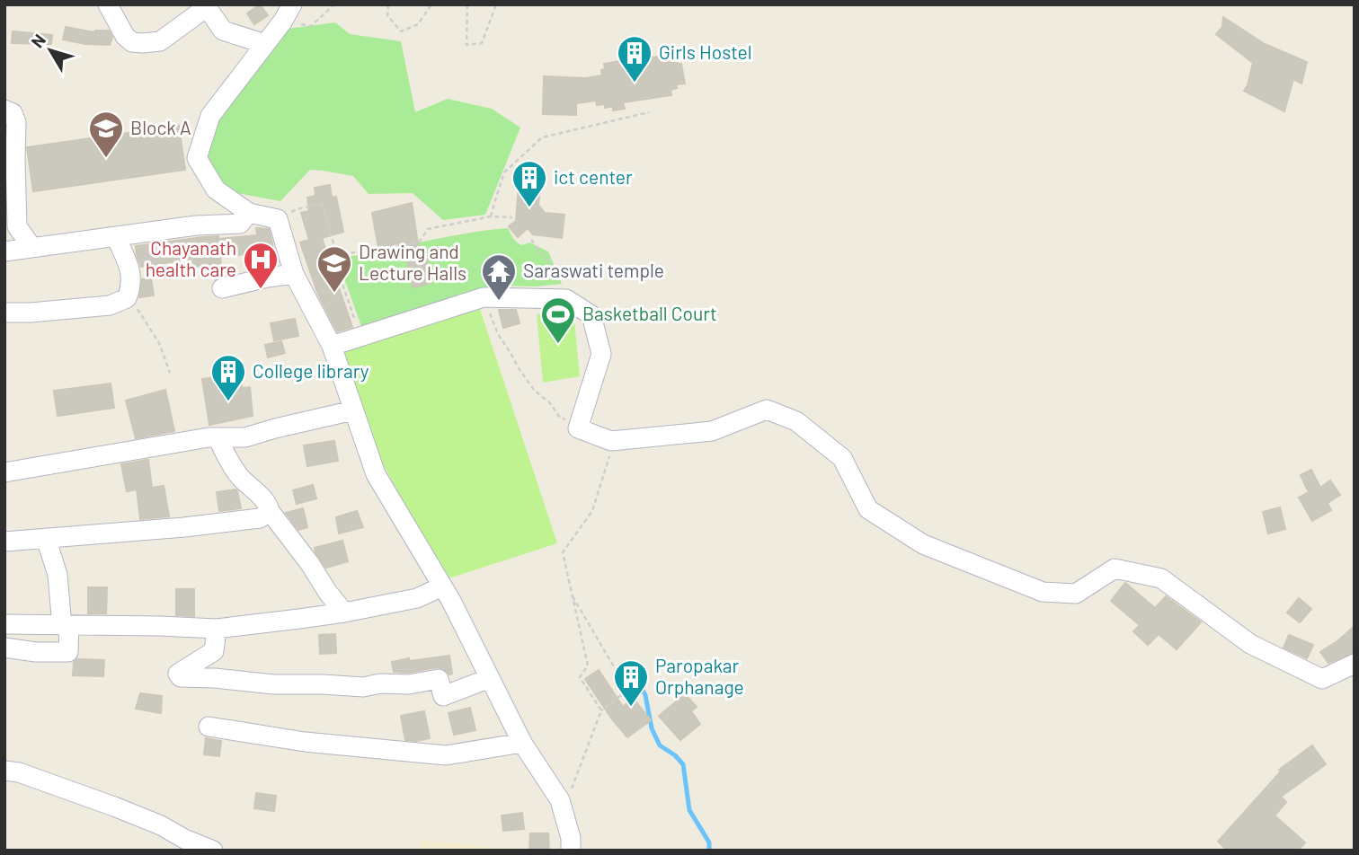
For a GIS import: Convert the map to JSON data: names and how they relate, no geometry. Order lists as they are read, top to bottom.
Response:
{
  "places": {
    "building": [
      "Girls Hostel",
      "ict center",
      "College library",
      "Paropakar Orphanage"
    ],
    "school or university": ["Block A", "Drawing and Lecture Halls"],
    "hospital": ["Chayanath health care"],
    "temple": ["Saraswati temple"],
    "sports": ["Basketball Court"]
  },
  "north": "top left"
}
